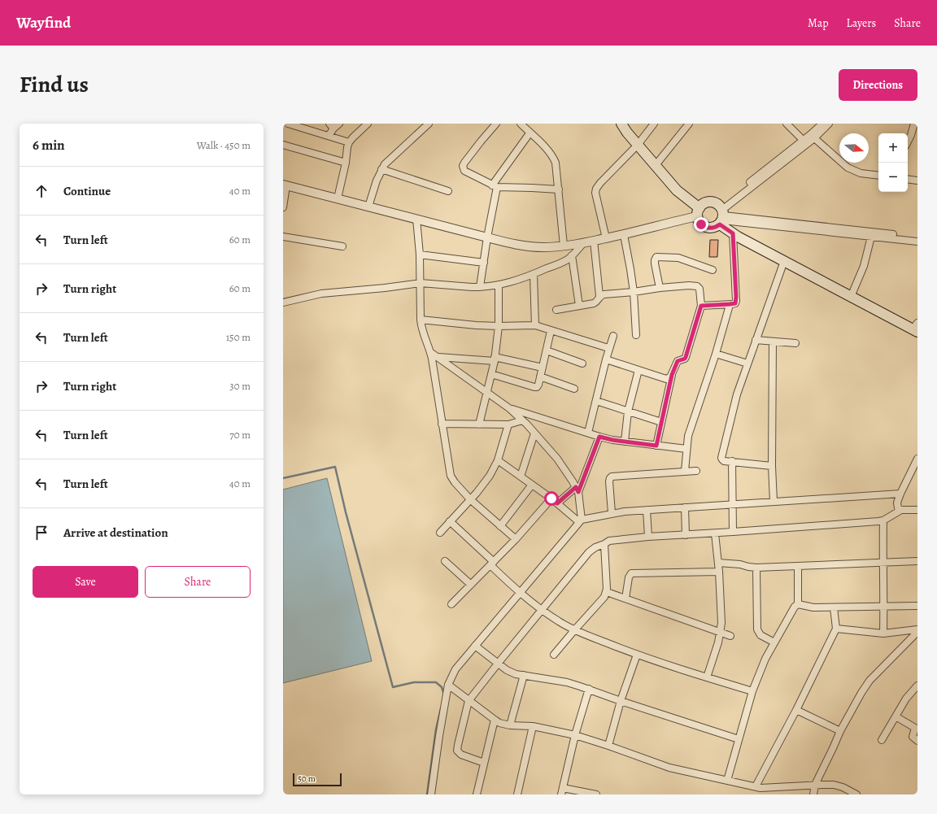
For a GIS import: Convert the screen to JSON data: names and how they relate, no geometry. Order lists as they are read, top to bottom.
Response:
{
  "scale_bar": "50 m",
  "north": "right",
  "page": {
    "header": "Wayfind",
    "nav": ["Map", "Layers", "Share"],
    "title": "Find us",
    "buttons": [
      "Directions",
      ["Save", "Share"]
    ],
    "heading": ["6 min", "Walk · 450 m"],
    "map_buttons": ["+", "−"],
    "list": [
      ["Continue", "40 m"],
      ["Turn left", "60 m"],
      ["Turn right", "60 m"],
      ["Turn left", "150 m"],
      ["Turn right", "30 m"],
      ["Turn left", "70 m"],
      ["Turn left", "40 m"],
      "Arrive at destination"
    ],
    "scale": "50 m"
  }
}
